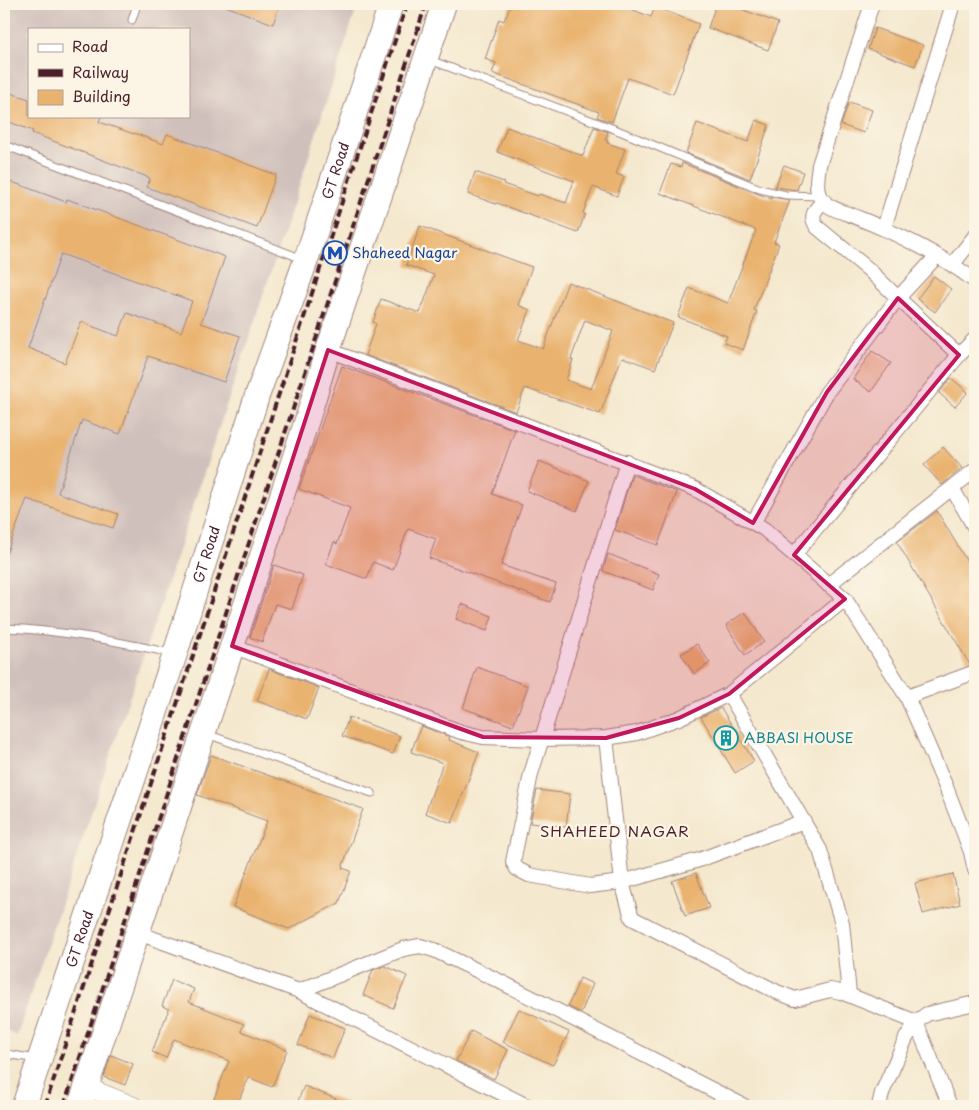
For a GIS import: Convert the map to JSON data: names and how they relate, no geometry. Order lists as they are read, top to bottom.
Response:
{
  "streets": {
    "highway": ["GT Road"]
  },
  "districts": ["SHAHEED NAGAR"],
  "places": {
    "metro station": ["Shaheed Nagar"],
    "building": ["ABBASI HOUSE"]
  },
  "legend": ["Road", "Railway", "Building"]
}
